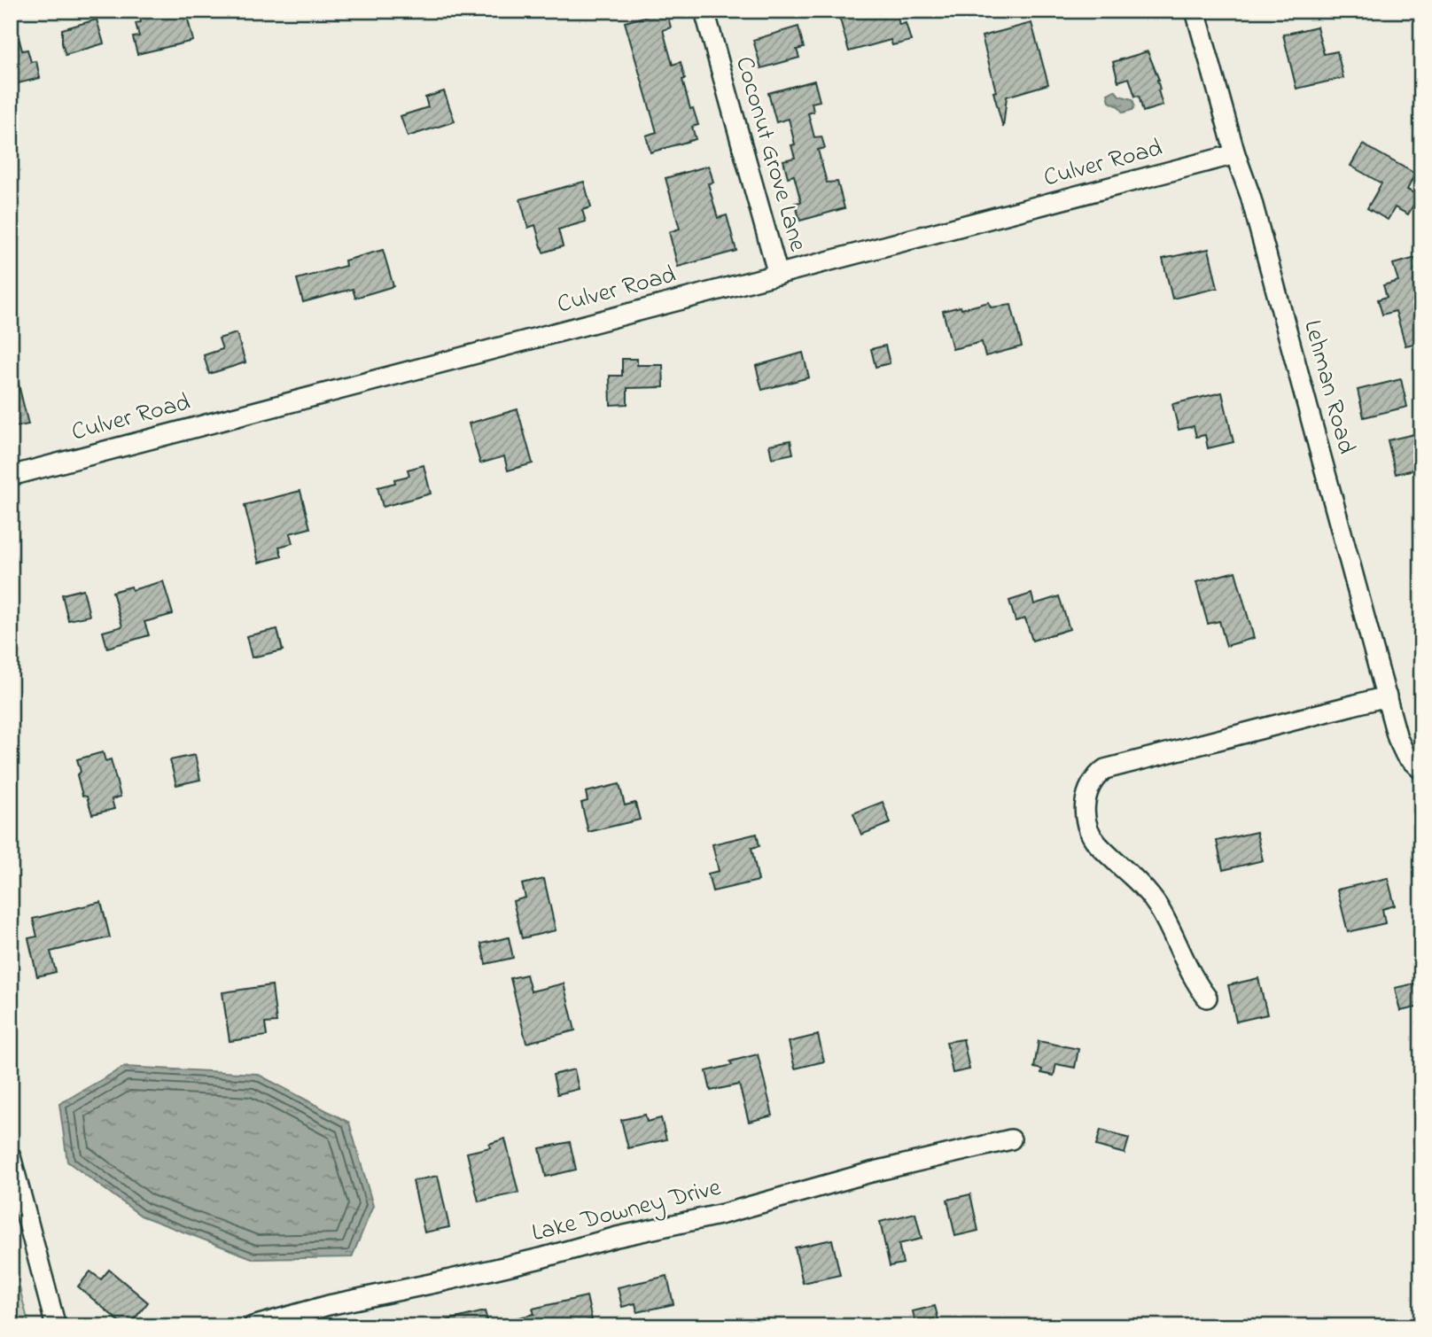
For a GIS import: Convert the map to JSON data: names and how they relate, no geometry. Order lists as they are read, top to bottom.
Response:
{
  "streets": {
    "street": [
      "Coconut Grove Lane",
      "Culver Road",
      "Lehman Road",
      "Lake Downey Drive"
    ]
  },
  "crossings": [
    ["Coconut Grove Lane", "Culver Road"],
    ["Culver Road", "Lehman Road"]
  ]
}
